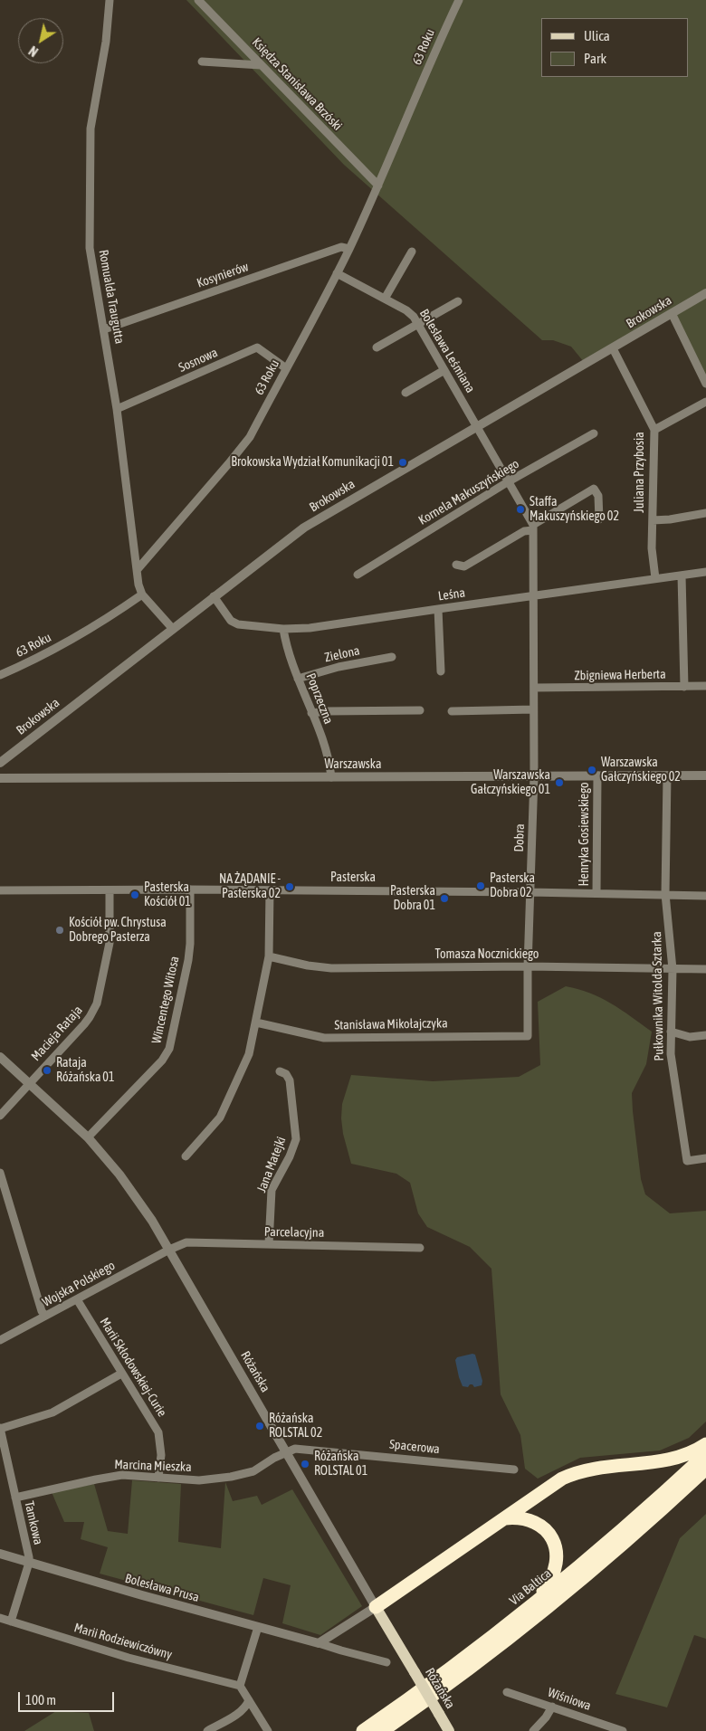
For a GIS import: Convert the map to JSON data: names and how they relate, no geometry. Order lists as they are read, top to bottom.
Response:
{
  "streets": {
    "highway": ["Via Baltica"],
    "main road": ["Różańska"],
    "street": [
      "63 Roku",
      "Księdza Stanisława Brzóski",
      "Kosynierów",
      "Romualda Traugutta",
      "Brokowska",
      "Bolesława Leśmiana",
      "Sosnowa",
      "Juliana Przybosia",
      "Kornela Makuszyńskiego",
      "Leśna",
      "Zielona",
      "Zbigniewa Herberta",
      "Poprzeczna",
      "Warszawska",
      "Henryka Gosiewskiego",
      "Dobra",
      "Pasterska",
      "Tomasza Nocznickiego",
      "Pułkownika Witolda Sztarka",
      "Wincentego Witosa",
      "Stanisława Mikołajczyka",
      "Macieja Rataja",
      "Jana Matejki",
      "Parcelacyjna",
      "Wojska Polskiego",
      "Marii Skłodowskiej-Curie",
      "Spacerowa",
      "Marcina Mieszka",
      "Tamkowa",
      "Bolesława Prusa",
      "Marii Rodziewiczówny",
      "Wiśniowa"
    ]
  },
  "crossings": [
    ["63 Roku", "Księdza Stanisława Brzóski"],
    ["63 Roku", "Kosynierów"],
    ["63 Roku", "Romualda Traugutta"],
    ["63 Roku", "Bolesława Leśmiana"],
    ["63 Roku", "Sosnowa"],
    ["Kosynierów", "Romualda Traugutta"],
    ["Romualda Traugutta", "Sosnowa"],
    ["Brokowska", "Bolesława Leśmiana"],
    ["Brokowska", "Juliana Przybosia"],
    ["Brokowska", "Leśna"],
    ["Bolesława Leśmiana", "Kornela Makuszyńskiego"],
    ["Bolesława Leśmiana", "Dobra"],
    ["Juliana Przybosia", "Leśna"],
    ["Leśna", "Poprzeczna"],
    ["Leśna", "Dobra"],
    ["Zielona", "Poprzeczna"],
    ["Zbigniewa Herberta", "Dobra"],
    ["Poprzeczna", "Warszawska"],
    ["Warszawska", "Henryka Gosiewskiego"],
    ["Warszawska", "Dobra"],
    ["Warszawska", "Pułkownika Witolda Sztarka"],
    ["Henryka Gosiewskiego", "Pasterska"],
    ["Dobra", "Pasterska"],
    ["Dobra", "Tomasza Nocznickiego"],
    ["Dobra", "Stanisława Mikołajczyka"],
    ["Pasterska", "Pułkownika Witolda Sztarka"],
    ["Pasterska", "Wincentego Witosa"],
    ["Pasterska", "Macieja Rataja"],
    ["Tomasza Nocznickiego", "Pułkownika Witolda Sztarka"],
    ["Wincentego Witosa", "Różańska"],
    ["Macieja Rataja", "Różańska"],
    ["Jana Matejki", "Parcelacyjna"],
    ["Parcelacyjna", "Wojska Polskiego"],
    ["Parcelacyjna", "Różańska"],
    ["Wojska Polskiego", "Marii Skłodowskiej-Curie"],
    ["Wojska Polskiego", "Różańska"],
    ["Marii Skłodowskiej-Curie", "Marcina Mieszka"],
    ["Różańska", "Spacerowa"],
    ["Różańska", "Marcina Mieszka"],
    ["Spacerowa", "Marcina Mieszka"],
    ["Marcina Mieszka", "Tamkowa"],
    ["Tamkowa", "Bolesława Prusa"],
    ["Tamkowa", "Marii Rodziewiczówny"]
  ],
  "places": [
    "Brokowska Wydział Komunikacji 01",
    "Staffa Makuszyńskiego 02",
    "Warszawska Gałczyńskiego 02",
    "Warszawska Gałczyńskiego 01",
    "Pasterska Dobra 02",
    "NA ŻĄDANIE - Pasterska 02",
    "Pasterska Kościół 01",
    "Pasterska Dobra 01",
    "Kościół pw. Chrystusa Dobrego Pasterza",
    "Rataja Różańska 01",
    "Różańska ROLSTAL 02",
    "Różańska ROLSTAL 01"
  ],
  "legend": ["Ulica", "Park"],
  "scale_bar": "100 m",
  "north": "bottom left"
}
